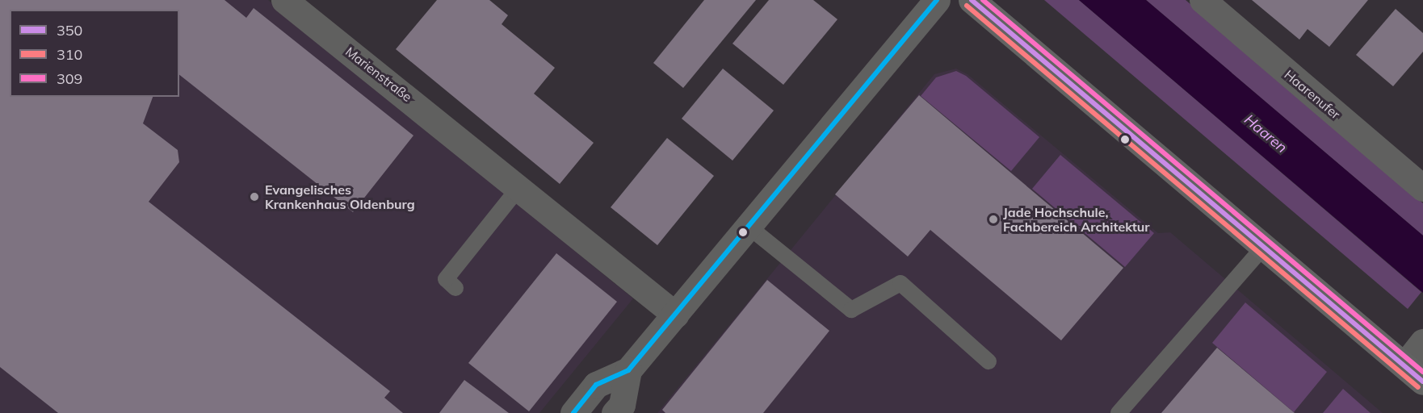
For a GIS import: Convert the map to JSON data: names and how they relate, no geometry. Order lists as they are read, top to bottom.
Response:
{
  "streets": {
    "street": ["Marienstraße", "Haarenufer"]
  },
  "water": ["Haaren"],
  "places": ["Evangelisches Krankenhaus Oldenburg", "Jade Hochschule, Fachbereich Architektur"],
  "lines": ["transit line 350", "transit line 309", "transit line 310"],
  "legend": ["350", "310", "309"]
}
